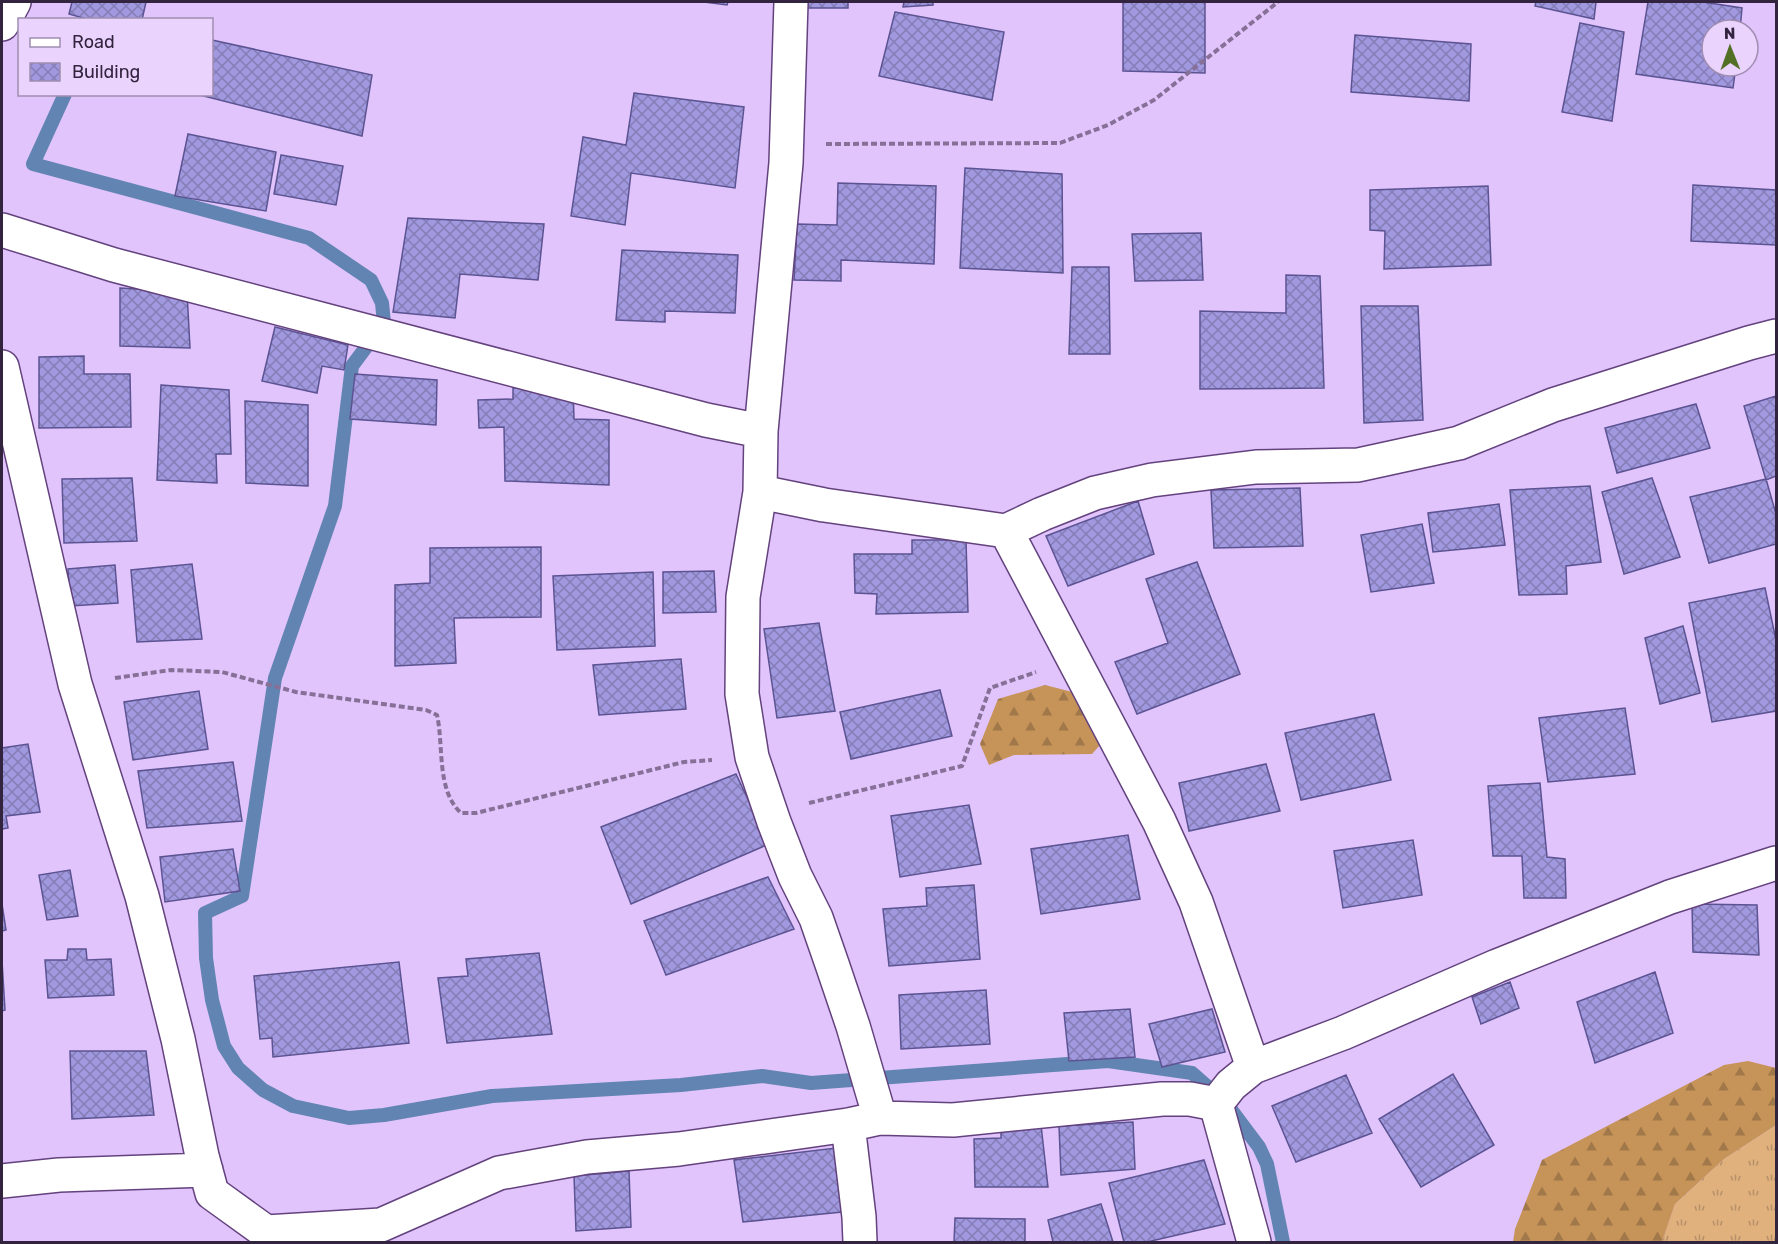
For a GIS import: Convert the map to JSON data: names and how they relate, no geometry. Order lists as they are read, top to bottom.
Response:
{
  "legend": ["Road", "Building"],
  "north": "top"
}
